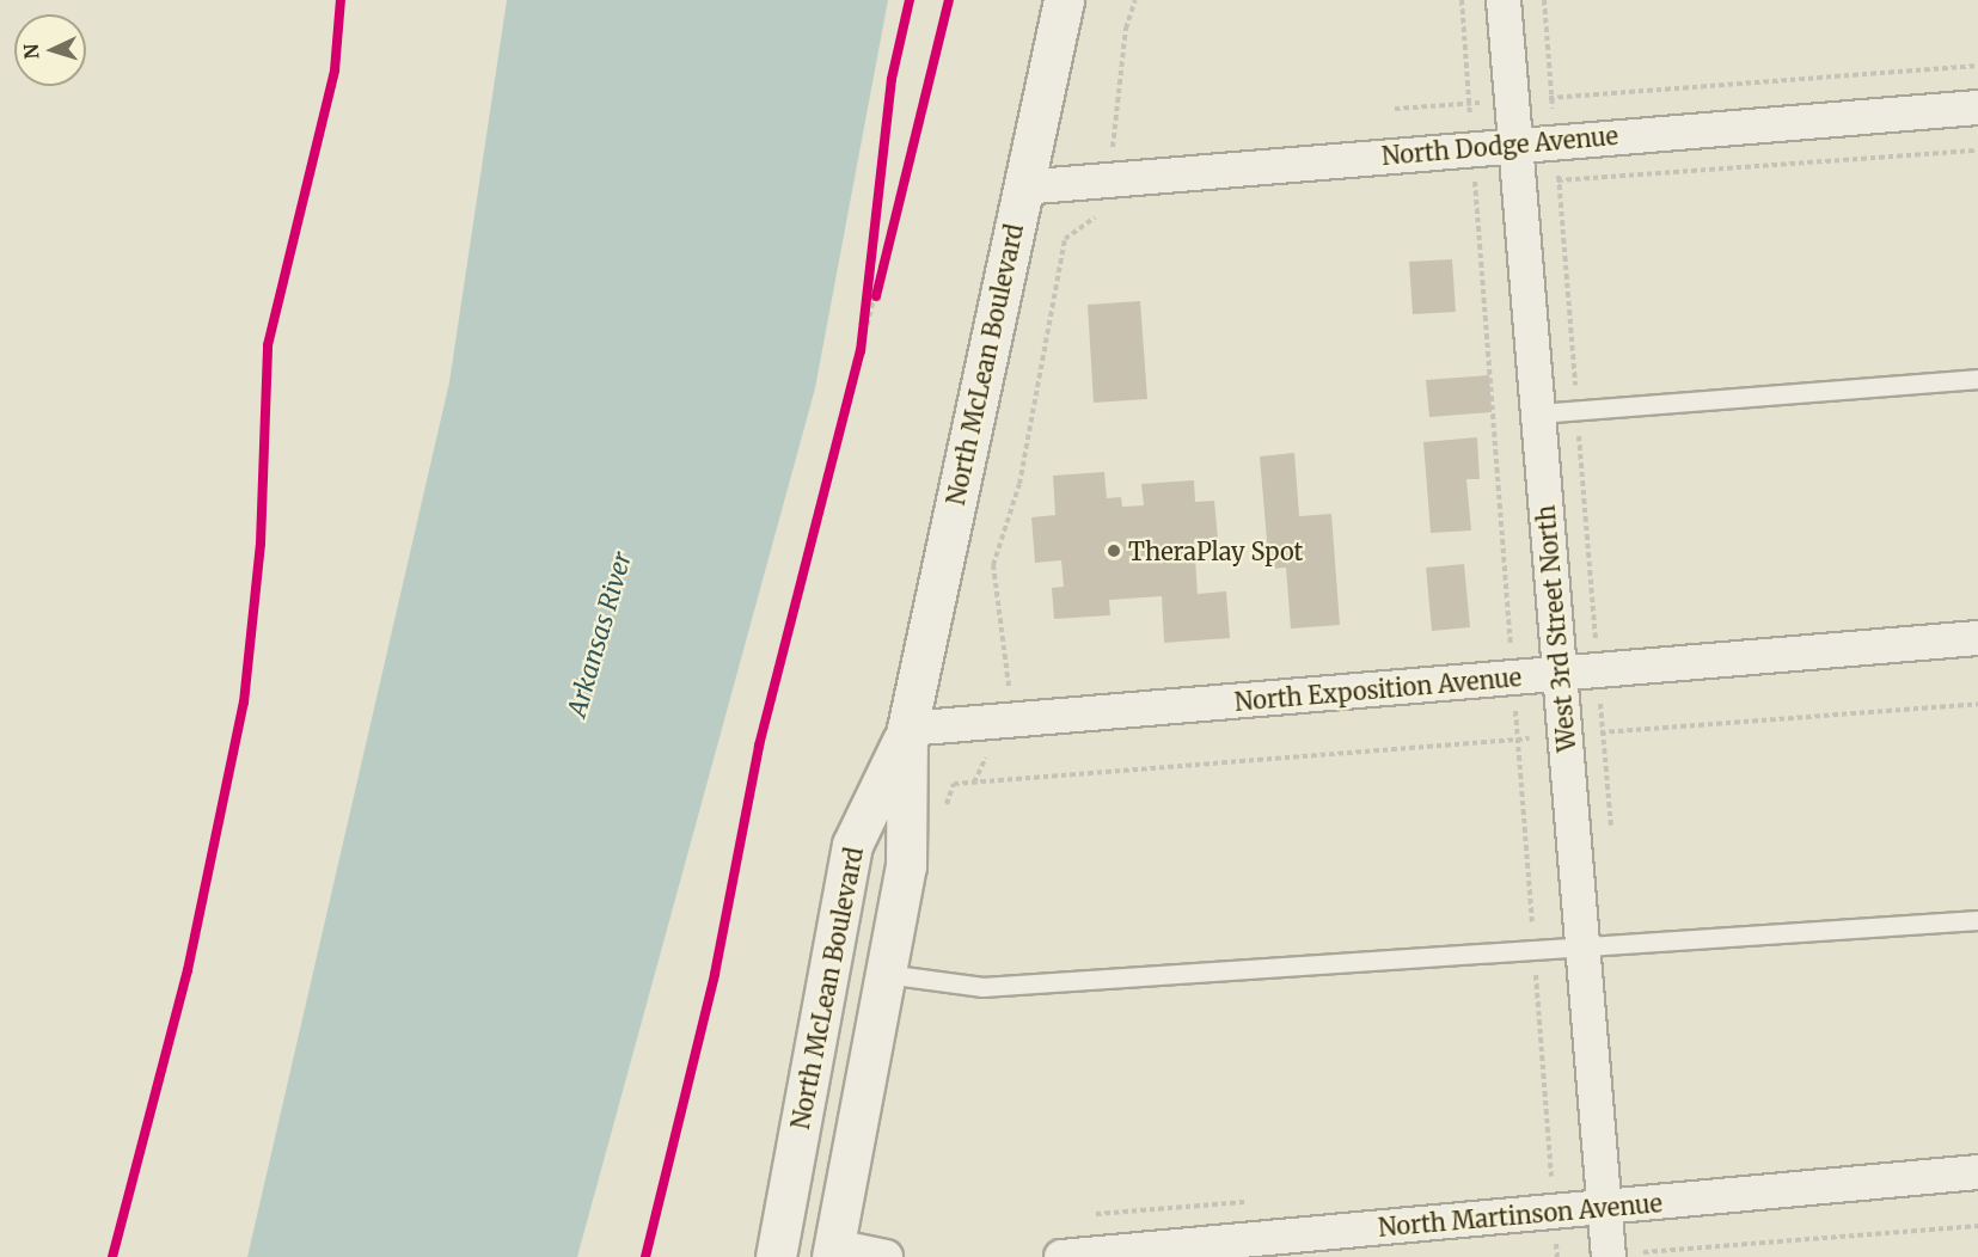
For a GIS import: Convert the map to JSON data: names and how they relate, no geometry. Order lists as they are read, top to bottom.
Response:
{
  "streets": {
    "main road": ["North McLean Boulevard"],
    "street": [
      "North Dodge Avenue",
      "West 3rd Street North",
      "North Exposition Avenue",
      "North Martinson Avenue"
    ]
  },
  "crossings": [
    ["North Dodge Avenue", "North McLean Boulevard"],
    ["North Dodge Avenue", "West 3rd Street North"],
    ["North McLean Boulevard", "North Exposition Avenue"],
    ["West 3rd Street North", "North Exposition Avenue"],
    ["West 3rd Street North", "North Martinson Avenue"]
  ],
  "water": ["Arkansas River"],
  "places": ["TheraPlay Spot"],
  "north": "left"
}
